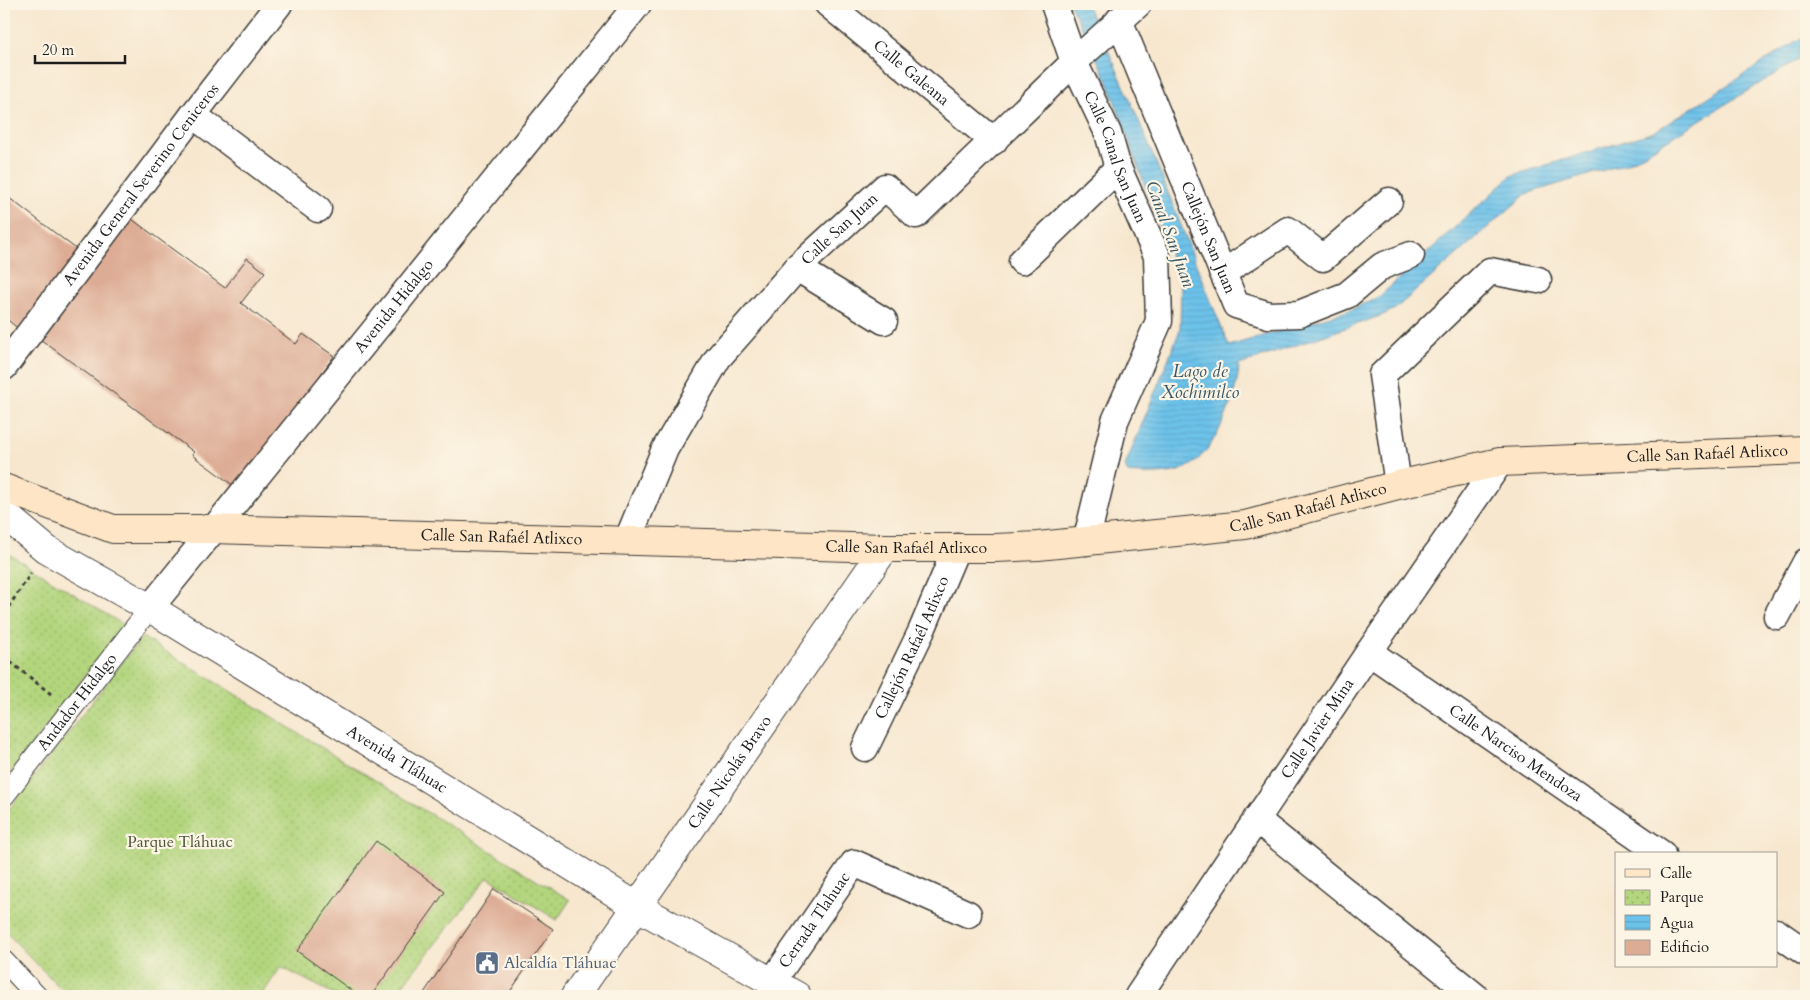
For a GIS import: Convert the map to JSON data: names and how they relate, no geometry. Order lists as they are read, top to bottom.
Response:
{
  "streets": {
    "main road": ["Calle San Rafaél Atlixco"],
    "street": [
      "Calle Galeana",
      "Calle Canal San Juan",
      "Avenida General Severino Ceniceros",
      "Calle San Juan",
      "Callejón San Juan",
      "Avenida Hidalgo",
      "Callejón Rafaél Atlixco",
      "Andador Hidalgo",
      "Calle Javier Mina",
      "Calle Narciso Mendoza",
      "Avenida Tláhuac",
      "Calle Nicolás Bravo",
      "Cerrada Tlahuac"
    ]
  },
  "crossings": [
    ["Calle Galeana", "Calle San Juan"],
    ["Calle Canal San Juan", "Calle San Juan"],
    ["Calle Canal San Juan", "Calle San Rafaél Atlixco"],
    ["Calle San Juan", "Callejón San Juan"],
    ["Calle San Juan", "Calle San Rafaél Atlixco"],
    ["Avenida Hidalgo", "Calle San Rafaél Atlixco"],
    ["Avenida Hidalgo", "Andador Hidalgo"],
    ["Avenida Hidalgo", "Avenida Tláhuac"],
    ["Calle San Rafaél Atlixco", "Callejón Rafaél Atlixco"],
    ["Calle San Rafaél Atlixco", "Calle Javier Mina"],
    ["Calle San Rafaél Atlixco", "Calle Nicolás Bravo"],
    ["Andador Hidalgo", "Avenida Tláhuac"],
    ["Calle Javier Mina", "Calle Narciso Mendoza"],
    ["Avenida Tláhuac", "Calle Nicolás Bravo"],
    ["Avenida Tláhuac", "Cerrada Tlahuac"]
  ],
  "water": ["Canal San Juan", "Lago de Xochimilco"],
  "parks": ["Parque Tláhuac"],
  "places": {
    "public building": ["Alcaldía Tláhuac"]
  },
  "legend": [
    "Calle",
    "Parque",
    "Agua",
    "Edificio"
  ],
  "scale_bar": "20 m"
}
